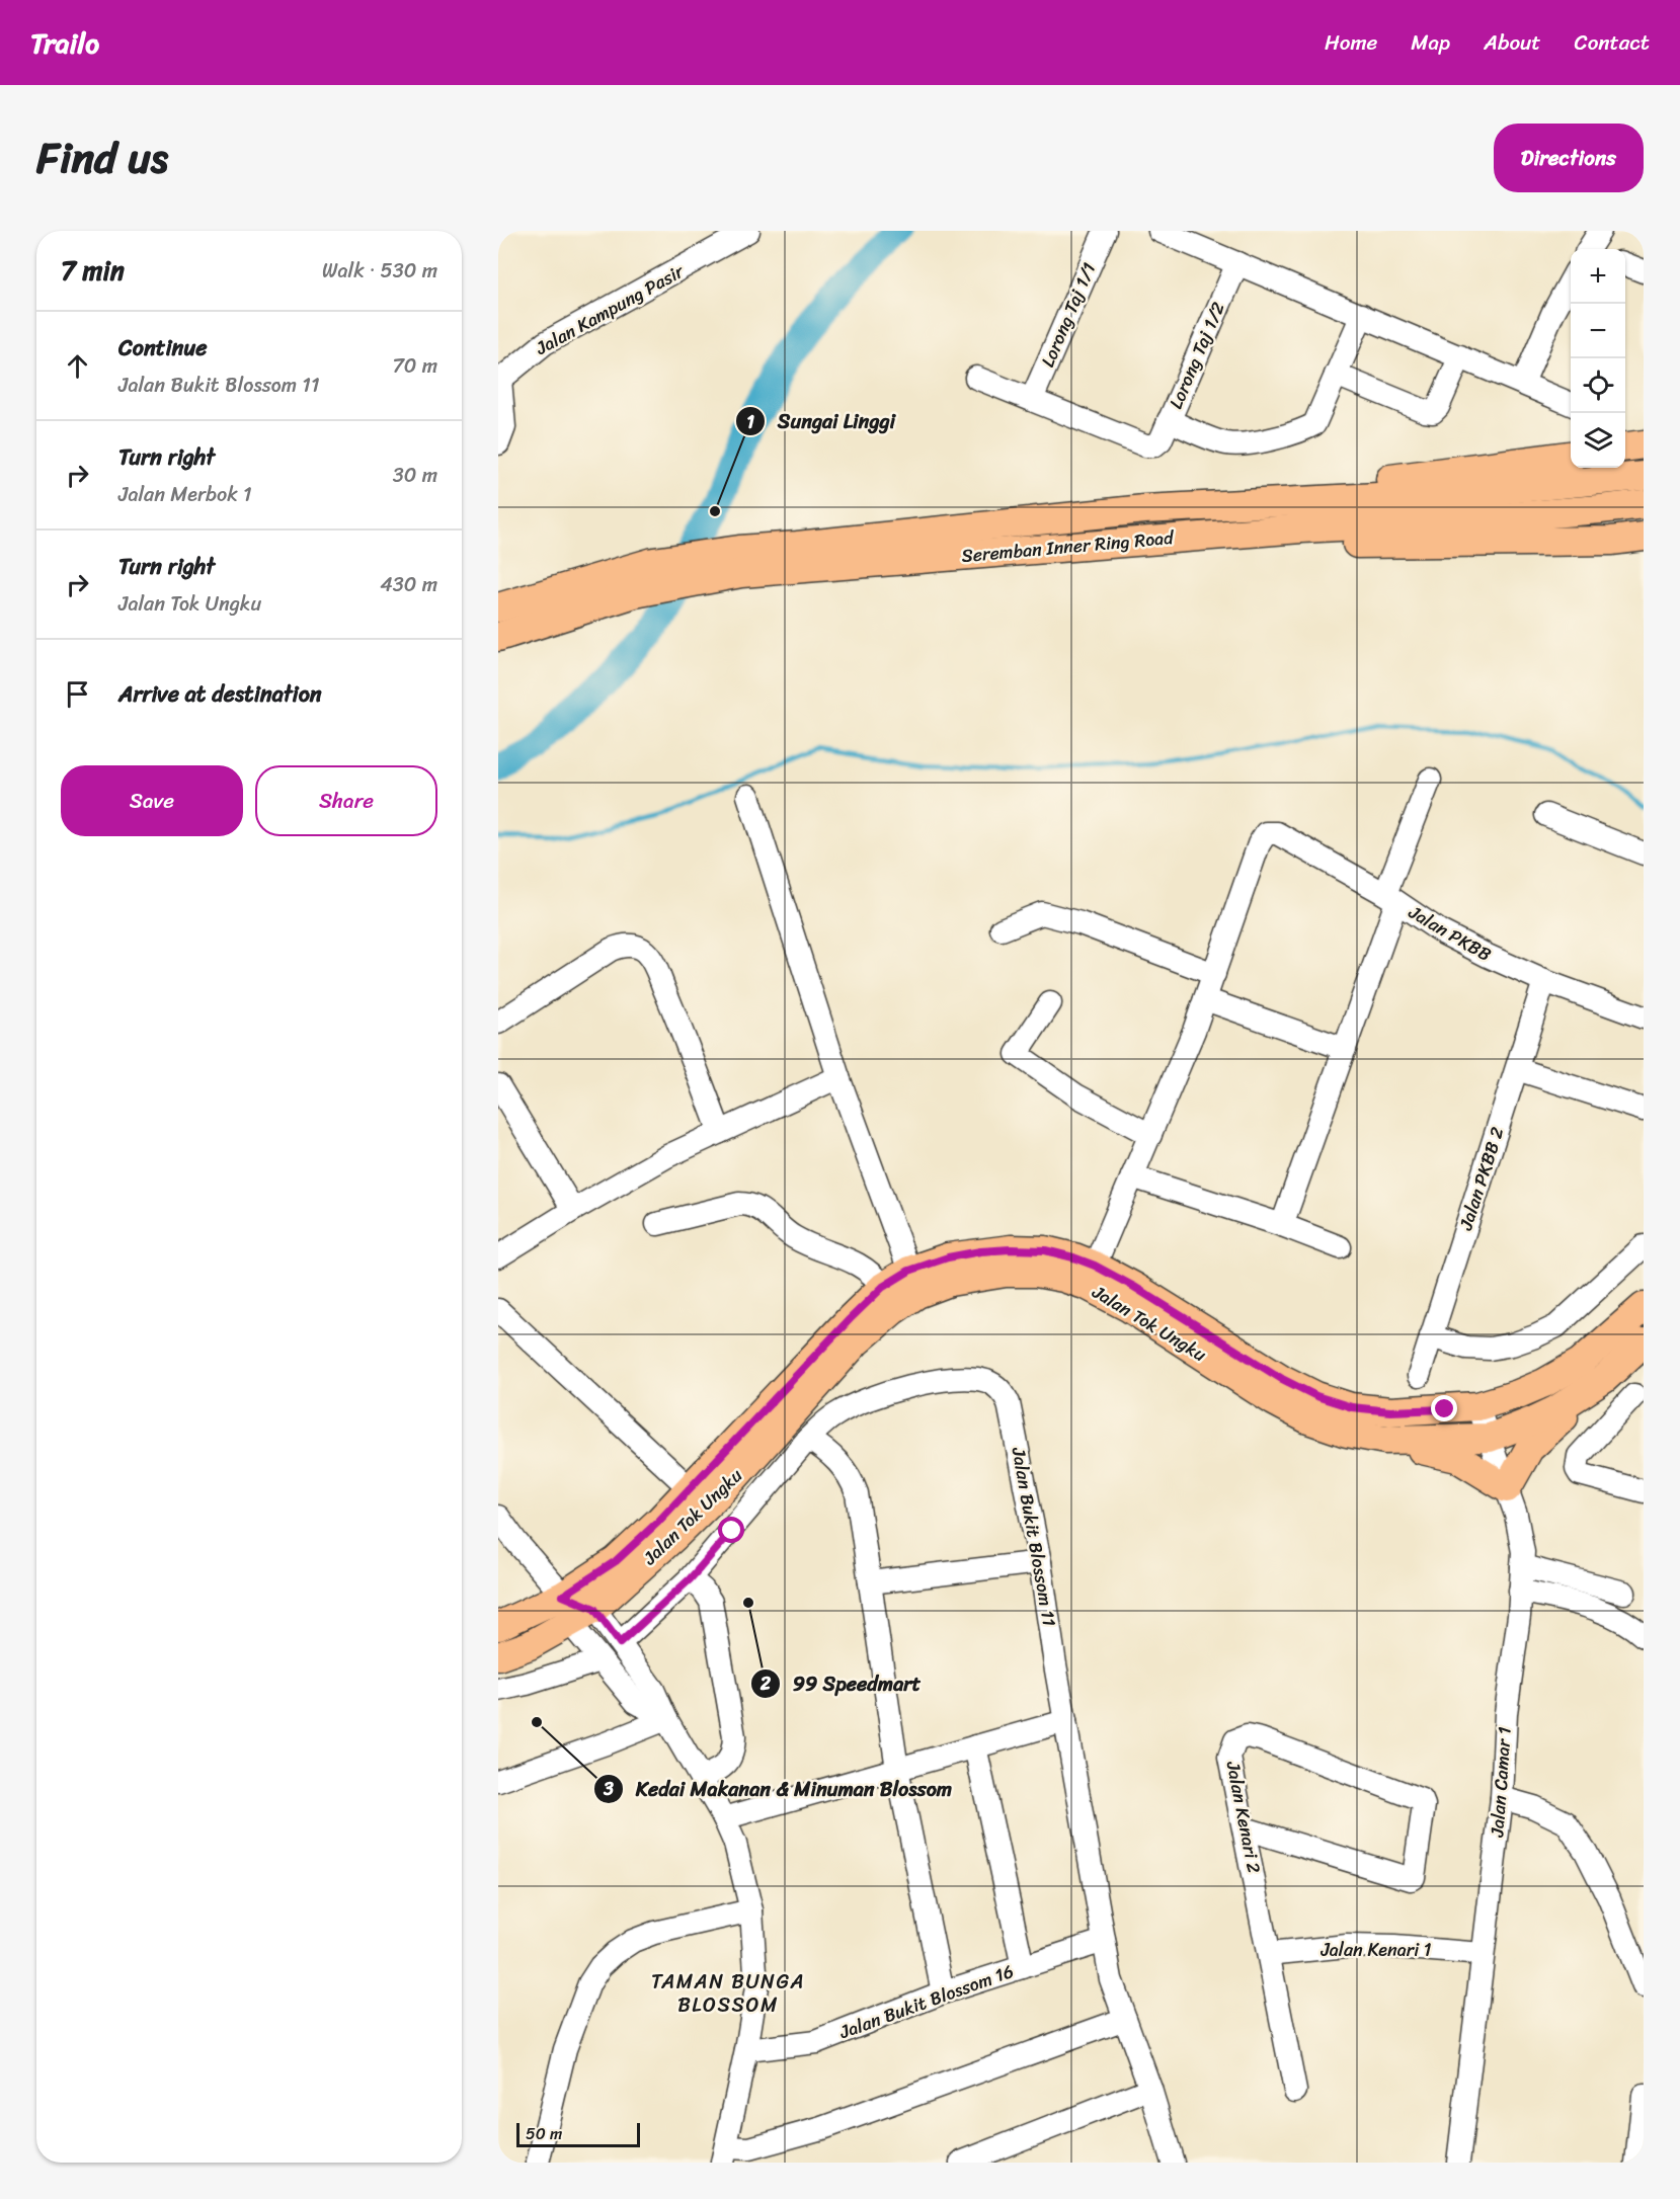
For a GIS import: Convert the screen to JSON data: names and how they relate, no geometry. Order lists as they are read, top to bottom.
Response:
{
  "streets": {
    "main road": ["Seremban Inner Ring Road", "Jalan Tok Ungku"],
    "street": [
      "Jalan Kampung Pasir",
      "Lorong Taj 1/1",
      "Lorong Taj 1/2",
      "Jalan PKBB",
      "Jalan PKBB 2",
      "Jalan Bukit Blossom 11",
      "Jalan Camar 1",
      "Jalan Kenari 2",
      "Jalan Kenari 1",
      "Jalan Bukit Blossom 16"
    ]
  },
  "crossings": [
    ["Lorong Taj 1/1", "Lorong Taj 1/2"],
    ["Jalan PKBB", "Jalan PKBB 2"],
    ["Jalan Tok Ungku", "Jalan Camar 1"],
    ["Jalan Bukit Blossom 11", "Jalan Bukit Blossom 16"],
    ["Jalan Camar 1", "Jalan Kenari 1"],
    ["Jalan Kenari 2", "Jalan Kenari 1"]
  ],
  "districts": ["TAMAN BUNGA BLOSSOM"],
  "places": ["Sungai Linggi", "99 Speedmart", "Kedai Makanan & Minuman Blossom"],
  "scale_bar": "50 m",
  "page": {
    "header": "Trailo",
    "nav": [
      "Home",
      "Map",
      "About",
      "Contact"
    ],
    "title": "Find us",
    "buttons": [
      "Directions",
      ["Save", "Share"]
    ],
    "heading": ["7 min", "Walk · 530 m"],
    "map_buttons": ["+", "−"],
    "list": [
      ["Continue", "Jalan Bukit Blossom 11", "70 m"],
      ["Turn right", "Jalan Merbok 1", "30 m"],
      ["Turn right", "Jalan Tok Ungku", "430 m"],
      "Arrive at destination"
    ],
    "scale": "50 m"
  }
}
